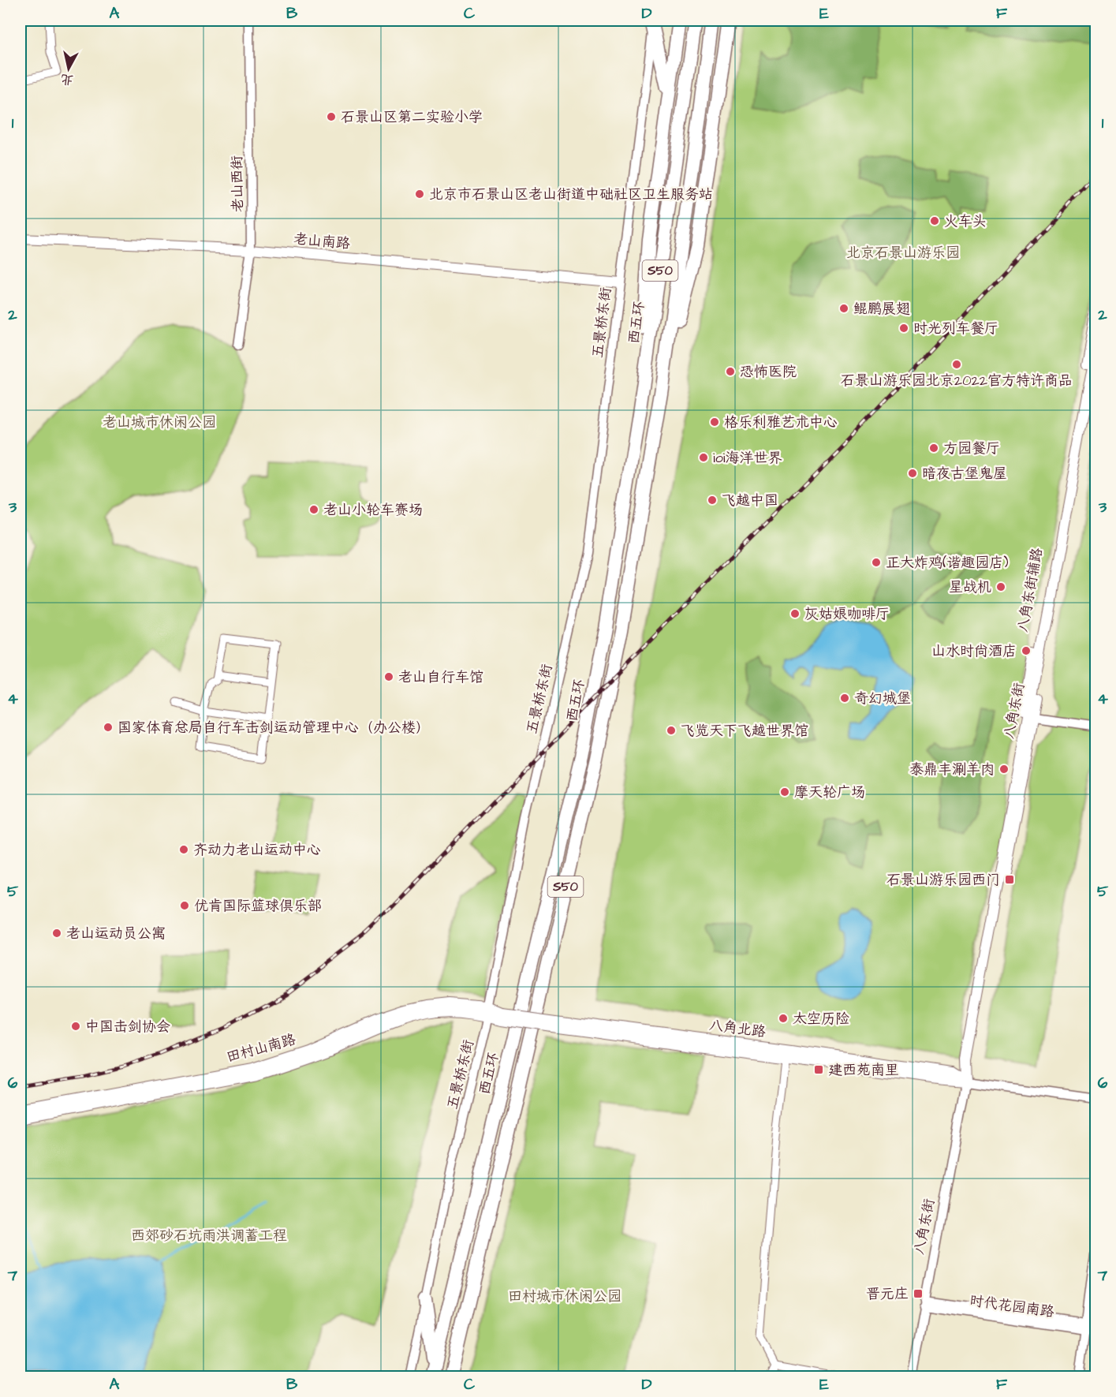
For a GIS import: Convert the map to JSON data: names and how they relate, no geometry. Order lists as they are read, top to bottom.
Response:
{
  "streets": {
    "highway": ["S50", "西五环"],
    "main road": [
      "老山南路",
      "八角东街",
      "八角北路",
      "田村山南路"
    ],
    "street": ["老山西街", "五景桥东街", "时代花园南路"]
  },
  "crossings": [
    ["老山西街", "老山南路"],
    ["老山南路", "五景桥东街"],
    ["五景桥东街", "田村山南路"],
    ["八角东街", "八角北路"],
    ["八角东街", "时代花园南路"],
    ["八角北路", "田村山南路"]
  ],
  "parks": [
    "北京石景山游乐园",
    "老山城市休闲公园",
    "西郊砂石坑雨洪调蓄工程",
    "田村城市休闲公园"
  ],
  "places": {
    "other": [
      "石景山区第二实验小学",
      "北京市石景山区老山街道中础社区卫生服务站",
      "火车头",
      "鲲鹏展翅",
      "时光列车餐厅",
      "石景山游乐园北京2022官方特许商品",
      "恐怖医院",
      "格乐利雅艺术中心",
      "方园餐厅",
      "ioi海洋世界",
      "暗夜古堡鬼屋",
      "飞越中国",
      "老山小轮车赛场",
      "正大炸鸡(谐趣园店)",
      "星战机",
      "灰姑娘咖啡厅",
      "山水时尚酒店",
      "老山自行车馆",
      "奇幻城堡",
      "国家体育总局自行车击剑运动管理中心（办公楼）",
      "飞览天下飞越世界馆",
      "泰鼎丰涮羊肉",
      "摩天轮广场",
      "齐动力老山运动中心",
      "优肯国际篮球俱乐部",
      "老山运动员公寓",
      "太空历险",
      "中国击剑协会"
    ],
    "transit": ["石景山游乐园西门", "建西苑南里", "晋元庄"]
  },
  "north": "bottom",
  "grid": {
    "columns": [
      "A",
      "B",
      "C",
      "D",
      "E",
      "F"
    ],
    "rows": [
      "1",
      "2",
      "3",
      "4",
      "5",
      "6",
      "7"
    ]
  }
}
